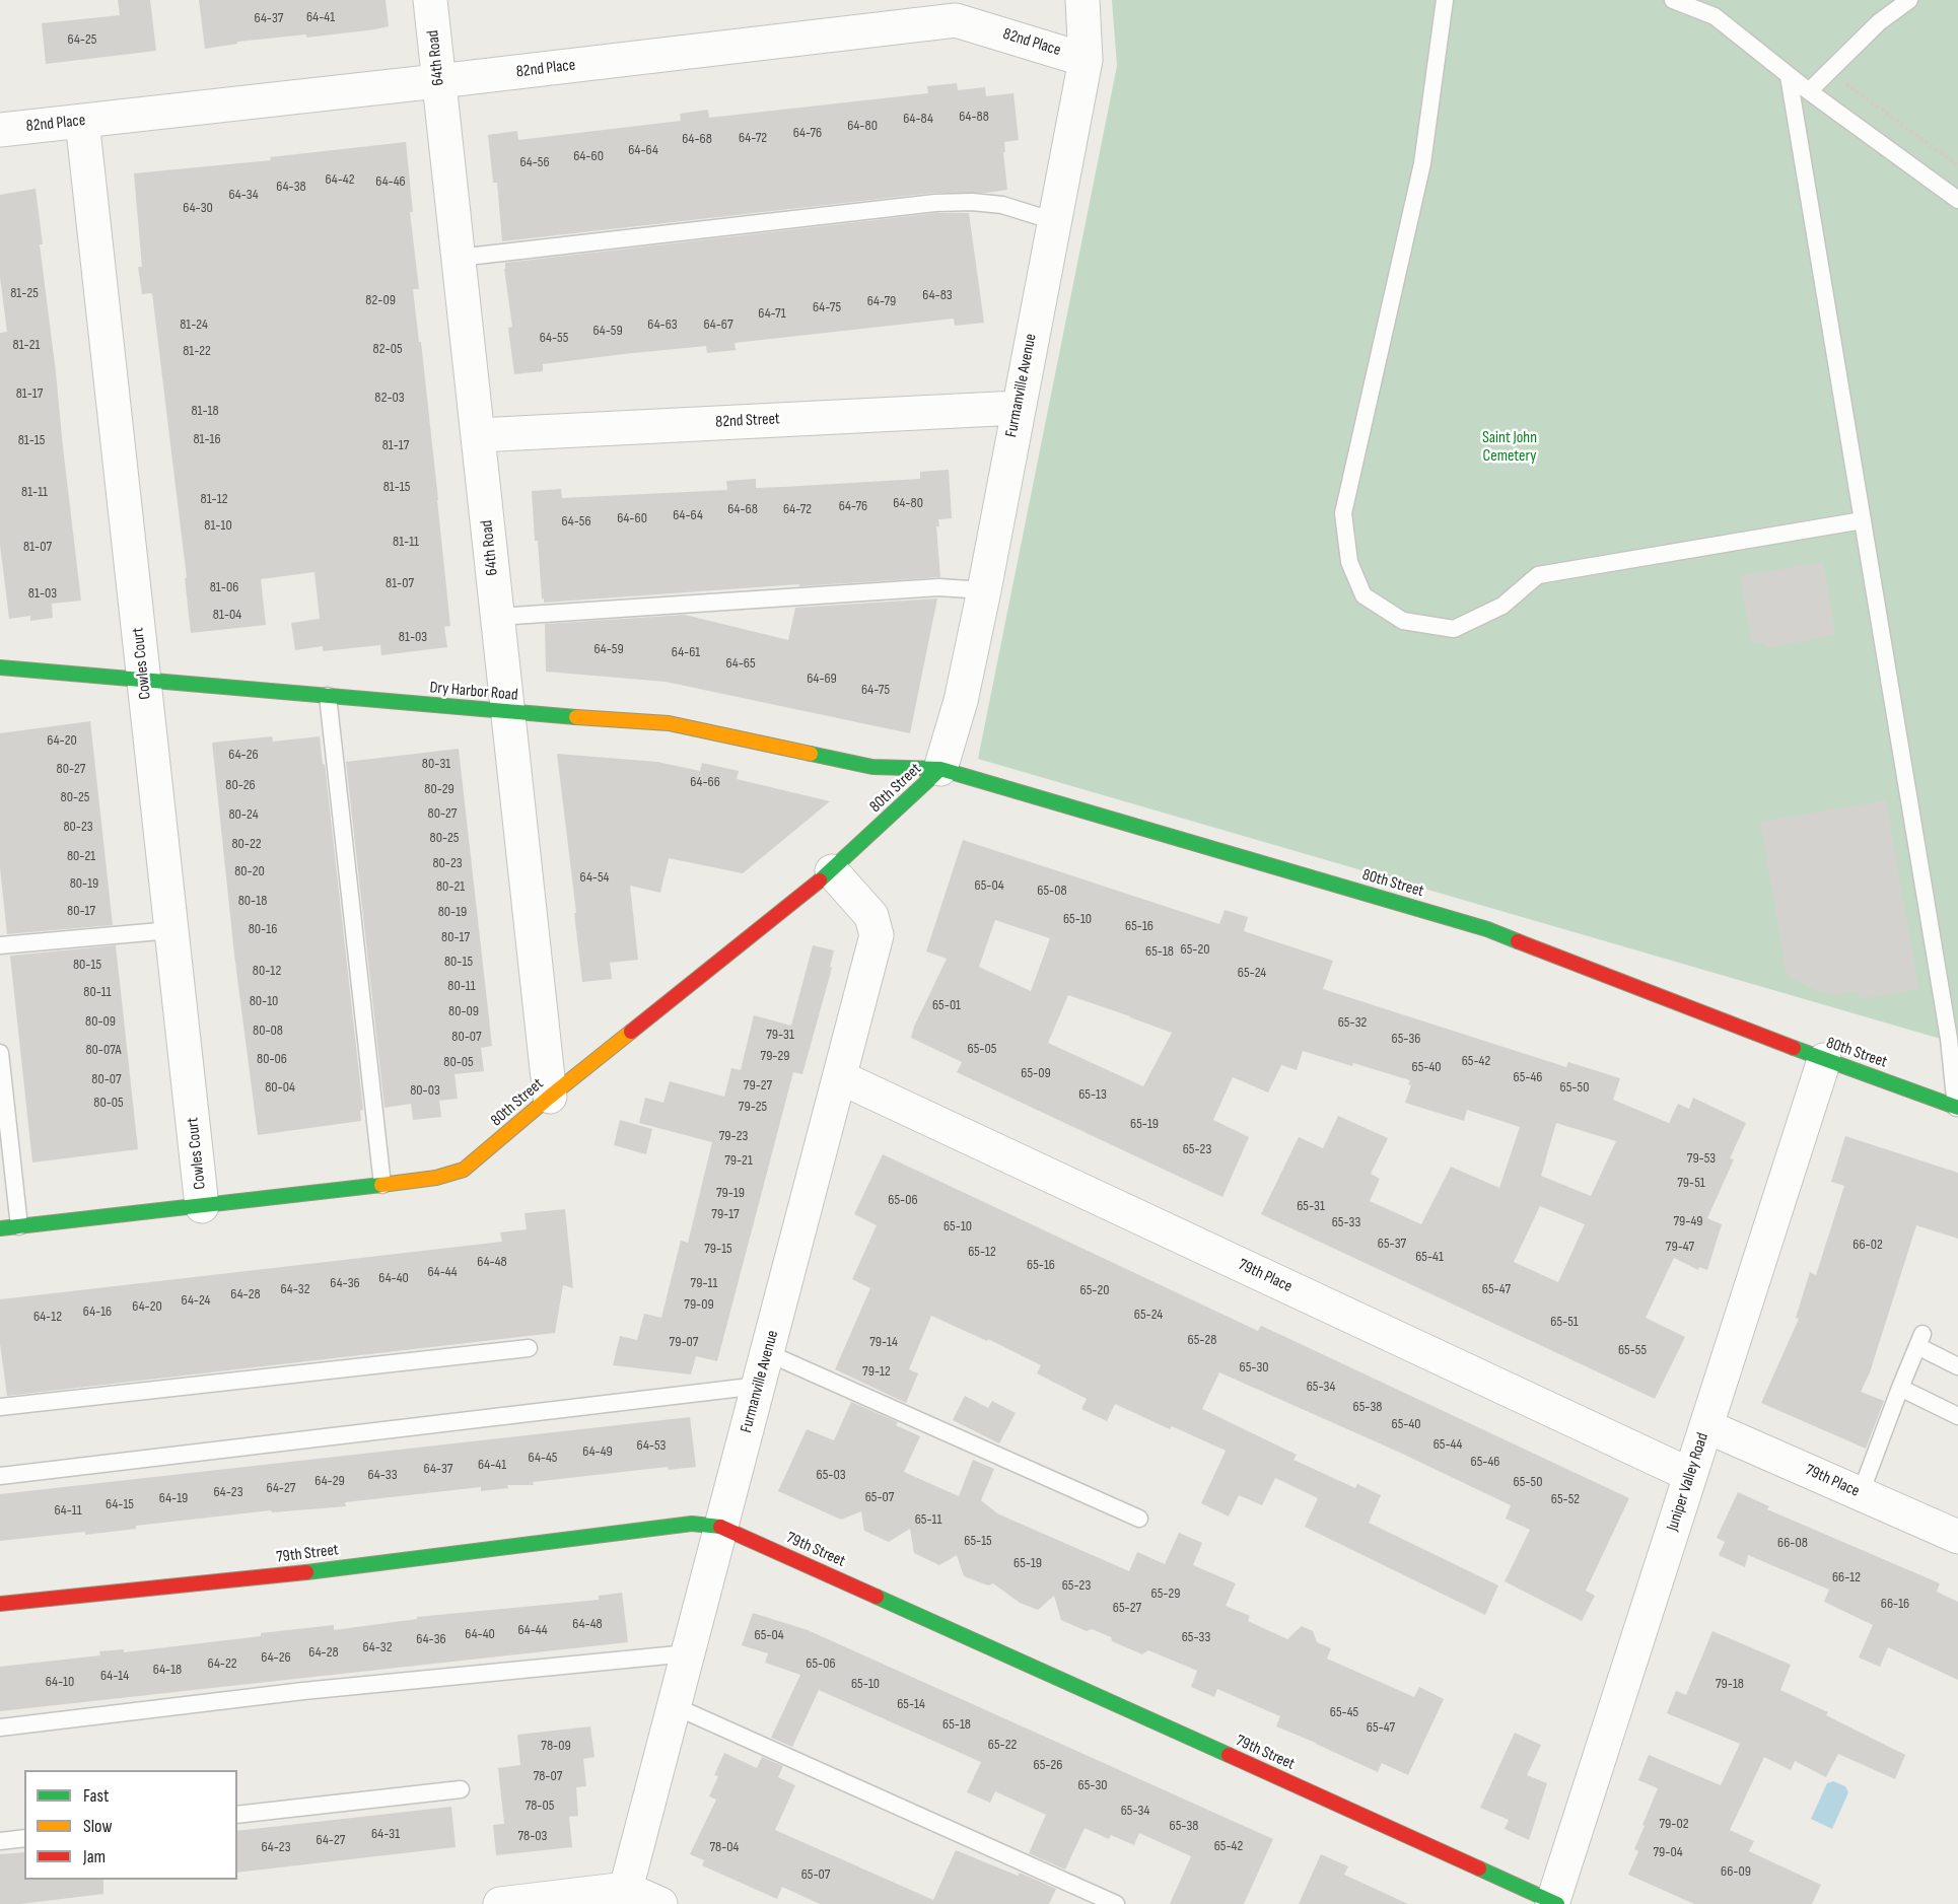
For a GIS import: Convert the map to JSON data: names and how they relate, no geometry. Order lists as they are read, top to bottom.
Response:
{
  "streets": {
    "street": [
      "82nd Place",
      "64th Road",
      "Furmanville Avenue",
      "82nd Street",
      "Cowles Court",
      "Dry Harbor Road",
      "80th Street",
      "79th Place",
      "Juniper Valley Road",
      "79th Street"
    ]
  },
  "crossings": [
    ["82nd Place", "64th Road"],
    ["82nd Place", "Furmanville Avenue"],
    ["82nd Place", "Cowles Court"],
    ["64th Road", "82nd Street"],
    ["64th Road", "Dry Harbor Road"],
    ["64th Road", "80th Street"],
    ["Furmanville Avenue", "82nd Street"],
    ["Furmanville Avenue", "Dry Harbor Road"],
    ["Furmanville Avenue", "80th Street"],
    ["Furmanville Avenue", "79th Place"],
    ["Furmanville Avenue", "79th Street"],
    ["Cowles Court", "Dry Harbor Road"],
    ["Cowles Court", "80th Street"],
    ["Dry Harbor Road", "80th Street"],
    ["80th Street", "Juniper Valley Road"],
    ["79th Place", "Juniper Valley Road"],
    ["Juniper Valley Road", "79th Street"]
  ],
  "parks": ["Saint John Cemetery"],
  "house_numbers": [
    "64-41",
    "64-37",
    "64-25",
    "64-88",
    "64-84",
    "64-80",
    "64-76",
    "64-72",
    "64-68",
    "64-64",
    "64-60",
    "64-56",
    "64-42",
    "64-46",
    "64-38",
    "64-34",
    "64-30",
    "81-25",
    "64-83",
    "82-09",
    "64-79",
    "64-75",
    "64-71",
    "81-24",
    "64-63",
    "64-67",
    "64-59",
    "64-55",
    "81-21",
    "82-05",
    "81-22",
    "81-17",
    "82-03",
    "81-18",
    "81-16",
    "81-15",
    "81-17",
    "81-15",
    "81-11",
    "81-12",
    "64-80",
    "64-76",
    "64-68",
    "64-72",
    "64-64",
    "64-60",
    "64-56",
    "81-10",
    "81-11",
    "81-07",
    "81-07",
    "81-06",
    "81-03",
    "81-04",
    "81-03",
    "64-59",
    "64-61",
    "64-65",
    "64-69",
    "64-75",
    "64-20",
    "64-26",
    "80-31",
    "80-27",
    "64-66",
    "80-26",
    "80-29",
    "80-25",
    "80-27",
    "80-24",
    "80-23",
    "80-25",
    "80-22",
    "80-21",
    "80-23",
    "80-20",
    "64-54",
    "80-19",
    "65-04",
    "80-21",
    "65-08",
    "80-18",
    "80-17",
    "80-19",
    "65-10",
    "65-16",
    "80-16",
    "80-17",
    "65-20",
    "65-18",
    "80-15",
    "80-15",
    "80-12",
    "65-24",
    "80-11",
    "80-11",
    "80-10",
    "65-01",
    "80-09",
    "80-09",
    "65-32",
    "80-08",
    "79-31",
    "80-07",
    "65-36",
    "65-05",
    "80-07A",
    "79-29",
    "80-06",
    "65-42",
    "80-05",
    "65-40",
    "65-09",
    "65-46",
    "80-07",
    "79-27",
    "80-04",
    "65-50",
    "80-03",
    "65-13",
    "80-05",
    "79-25",
    "65-19",
    "79-23",
    "65-23",
    "79-53",
    "79-21",
    "79-51",
    "79-19",
    "65-06",
    "65-31",
    "79-17",
    "79-49",
    "65-33",
    "65-10",
    "65-37",
    "66-02",
    "79-47",
    "79-15",
    "65-12",
    "65-41",
    "64-48",
    "65-16",
    "64-44",
    "64-40",
    "64-36",
    "79-11",
    "64-32",
    "65-47",
    "65-20",
    "64-28",
    "64-24",
    "79-09",
    "64-20",
    "64-16",
    "65-24",
    "64-12",
    "65-51",
    "65-28",
    "79-07",
    "79-14",
    "65-55",
    "65-30",
    "79-12",
    "65-34",
    "65-38",
    "65-40",
    "65-44",
    "64-53",
    "64-49",
    "64-45",
    "65-46",
    "64-41",
    "64-37",
    "64-33",
    "65-03",
    "64-29",
    "65-50",
    "64-27",
    "64-23",
    "65-07",
    "64-19",
    "65-52",
    "64-15",
    "64-11",
    "65-11",
    "65-15",
    "66-08",
    "65-19",
    "66-12",
    "65-23",
    "65-29",
    "66-16",
    "65-27",
    "64-48",
    "64-44",
    "64-40",
    "65-04",
    "65-33",
    "64-36",
    "64-32",
    "64-28",
    "64-26",
    "64-22",
    "65-06",
    "64-18",
    "64-14",
    "64-10",
    "65-10",
    "79-18",
    "65-14",
    "65-45",
    "65-18",
    "65-47",
    "65-22",
    "78-09",
    "65-26",
    "78-07",
    "65-30",
    "78-05",
    "65-34",
    "79-02",
    "65-38",
    "64-31",
    "78-03",
    "64-27",
    "65-42",
    "64-23",
    "78-04",
    "79-04",
    "66-09",
    "65-07"
  ],
  "legend": ["Fast", "Slow", "Jam"]
}
